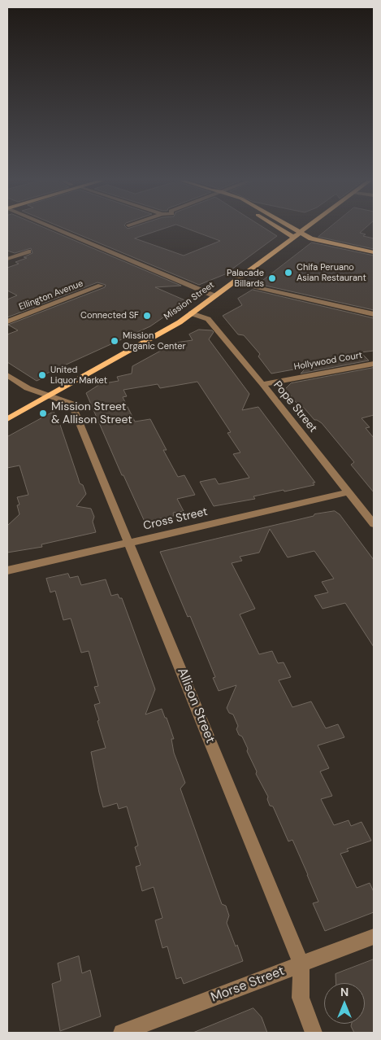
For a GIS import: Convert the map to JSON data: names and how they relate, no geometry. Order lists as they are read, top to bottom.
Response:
{
  "streets": {
    "main road": ["Mission Street"],
    "street": [
      "Ellington Avenue",
      "Hollywood Court",
      "Pope Street",
      "Cross Street",
      "Allison Street",
      "Morse Street"
    ]
  },
  "crossings": [
    ["Mission Street", "Pope Street"],
    ["Mission Street", "Allison Street"],
    ["Hollywood Court", "Pope Street"],
    ["Pope Street", "Cross Street"],
    ["Cross Street", "Allison Street"],
    ["Allison Street", "Morse Street"]
  ],
  "places": [
    "Chifa Peruano Asian Restaurant",
    "Palacade Billards",
    "Connected SF",
    "Mission Organic Center",
    "United Liquor Market",
    "Mission Street & Allison Street"
  ],
  "north": "top"
}
